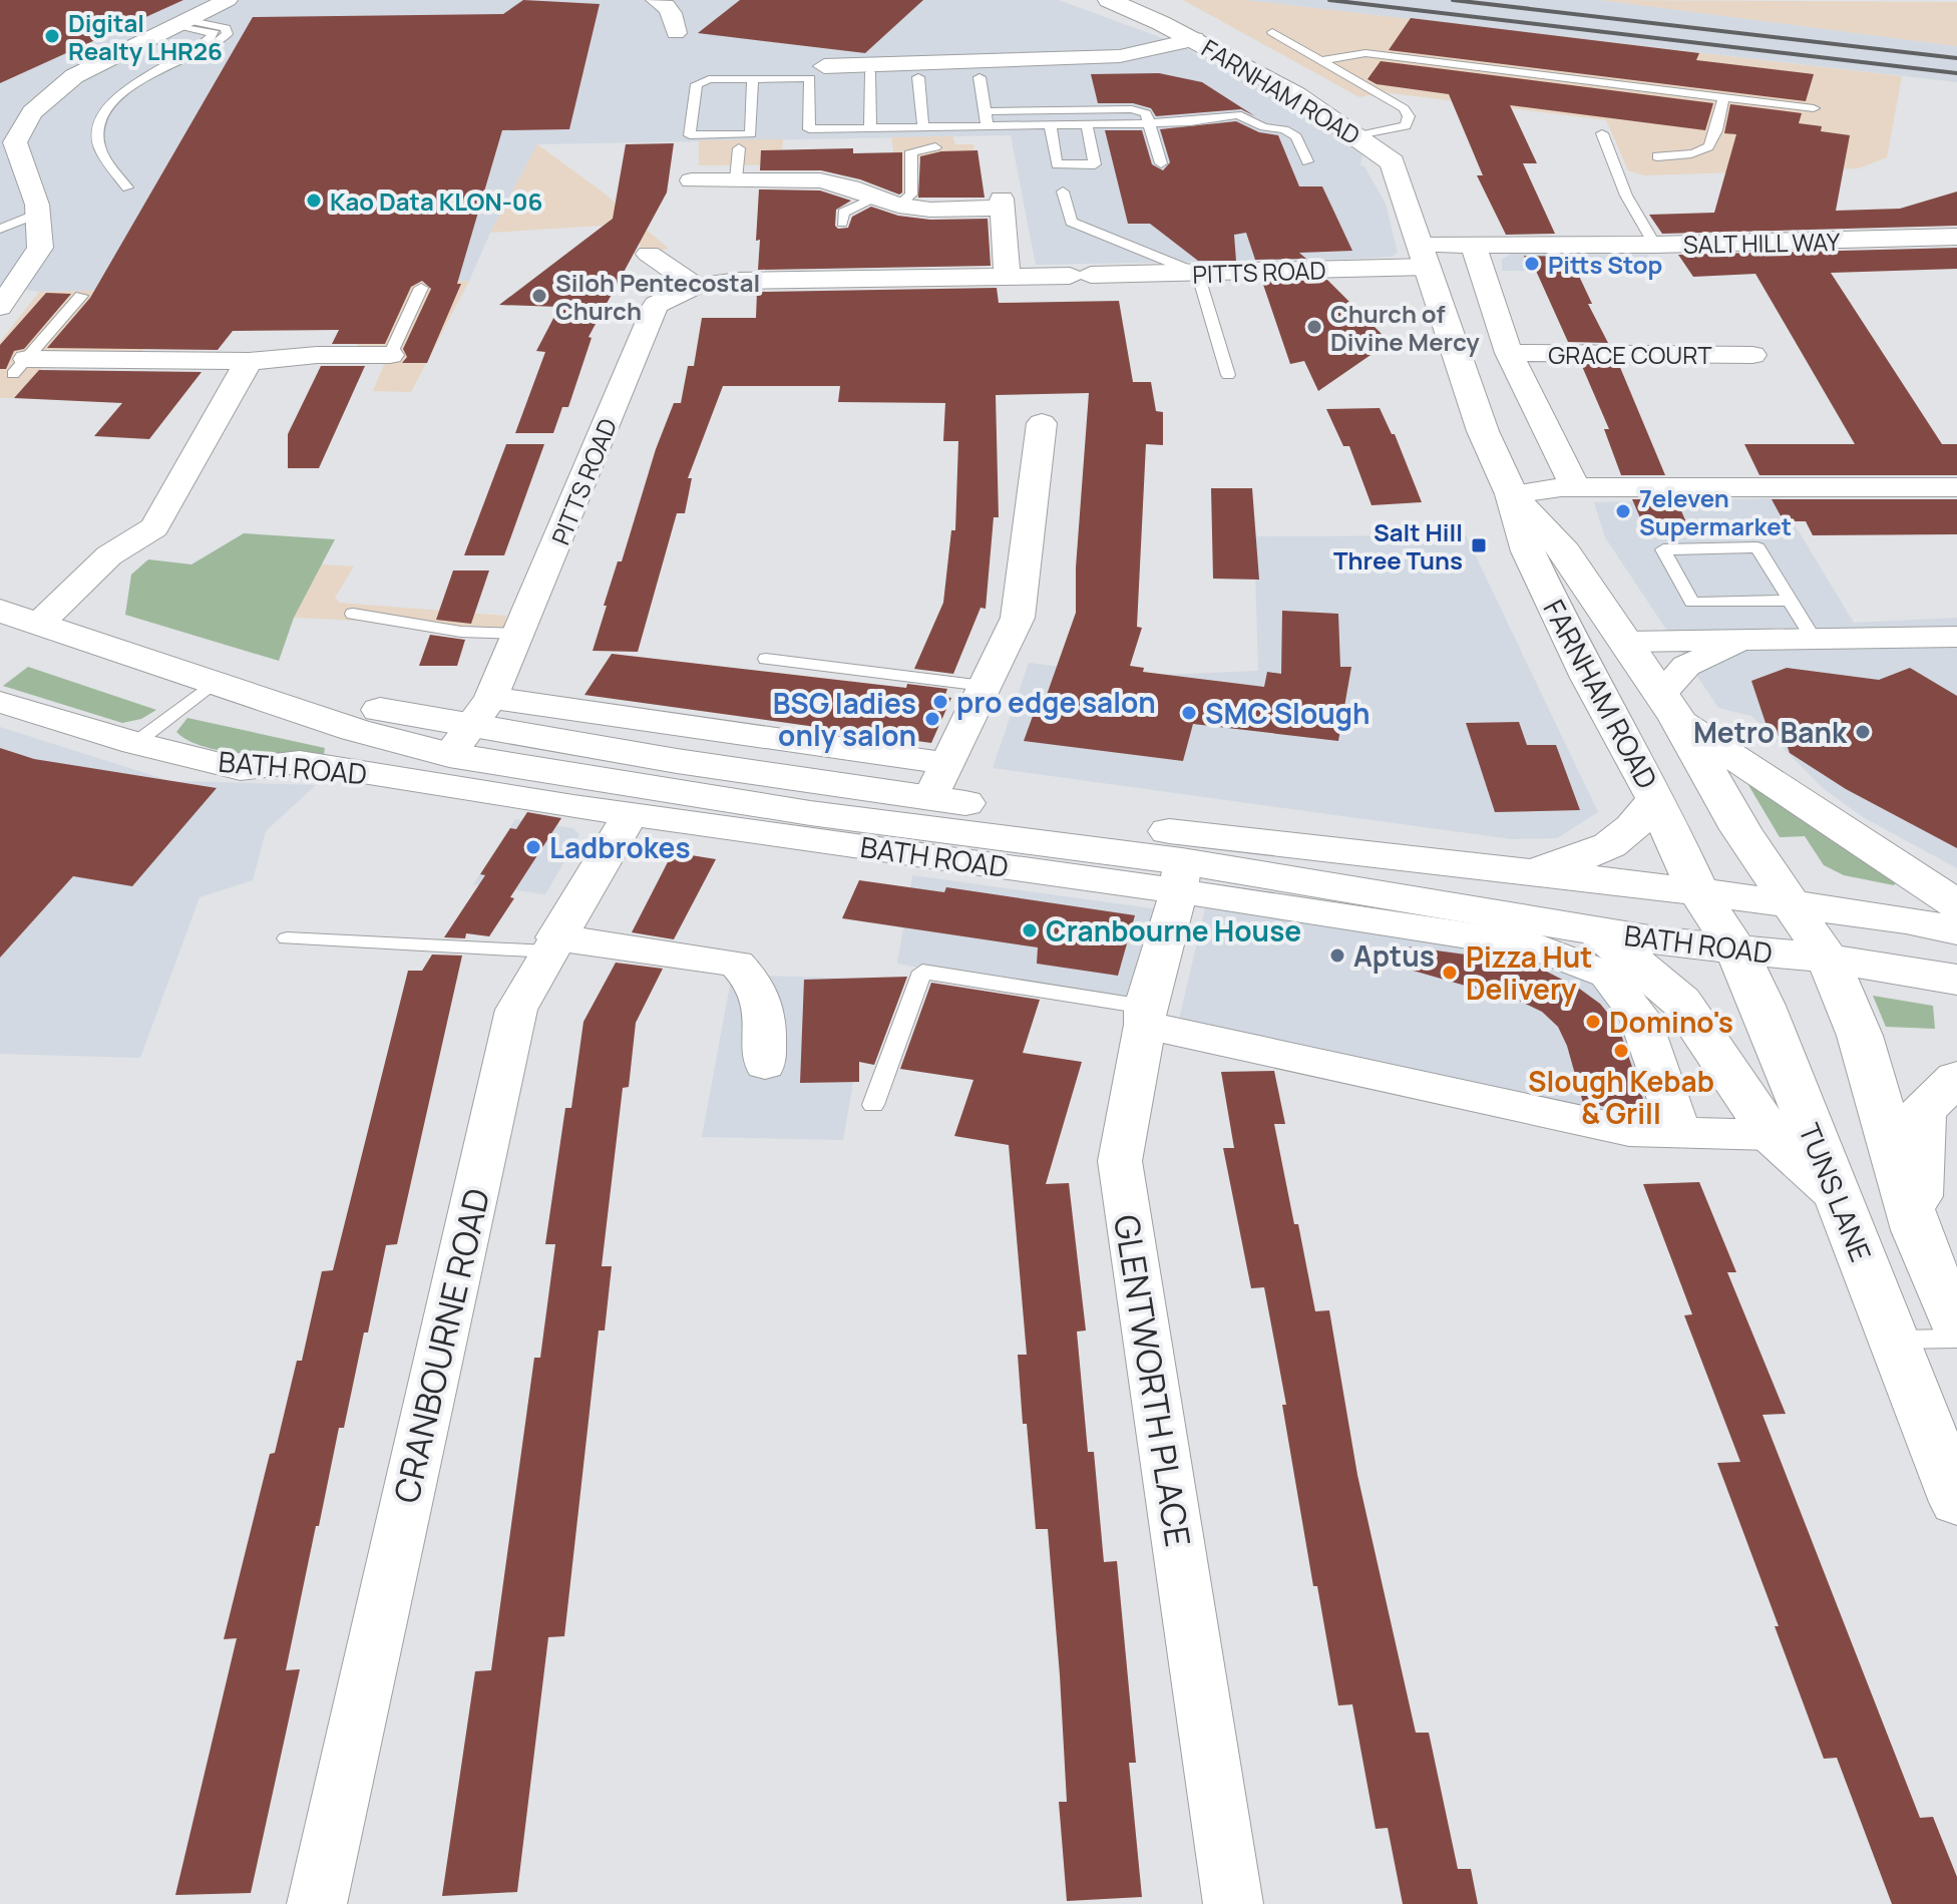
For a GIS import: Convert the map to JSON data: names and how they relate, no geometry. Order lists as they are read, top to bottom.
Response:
{
  "streets": {
    "main road": ["FARNHAM ROAD", "BATH ROAD", "TUNS LANE"],
    "street": [
      "SALT HILL WAY",
      "PITTS ROAD",
      "GRACE COURT",
      "CRANBOURNE ROAD",
      "GLENTWORTH PLACE"
    ]
  },
  "crossings": [
    ["FARNHAM ROAD", "SALT HILL WAY"],
    ["FARNHAM ROAD", "PITTS ROAD"],
    ["FARNHAM ROAD", "BATH ROAD"],
    ["FARNHAM ROAD", "TUNS LANE"],
    ["SALT HILL WAY", "PITTS ROAD"],
    ["PITTS ROAD", "BATH ROAD"],
    ["BATH ROAD", "TUNS LANE"],
    ["BATH ROAD", "CRANBOURNE ROAD"],
    ["BATH ROAD", "GLENTWORTH PLACE"]
  ],
  "places": {
    "other": [
      "Digital Realty LHR26",
      "Kao Data KLON-06",
      "Pitts Stop",
      "Siloh Pentecostal Church",
      "Church of Divine Mercy",
      "7eleven Supermarket",
      "pro edge salon",
      "SMC Slough",
      "BSG ladies only salon",
      "Metro Bank",
      "Ladbrokes",
      "Cranbourne House",
      "Aptus",
      "Pizza Hut Delivery",
      "Domino's",
      "Slough Kebab & Grill"
    ],
    "transit": ["Salt Hill Three Tuns"]
  }
}
